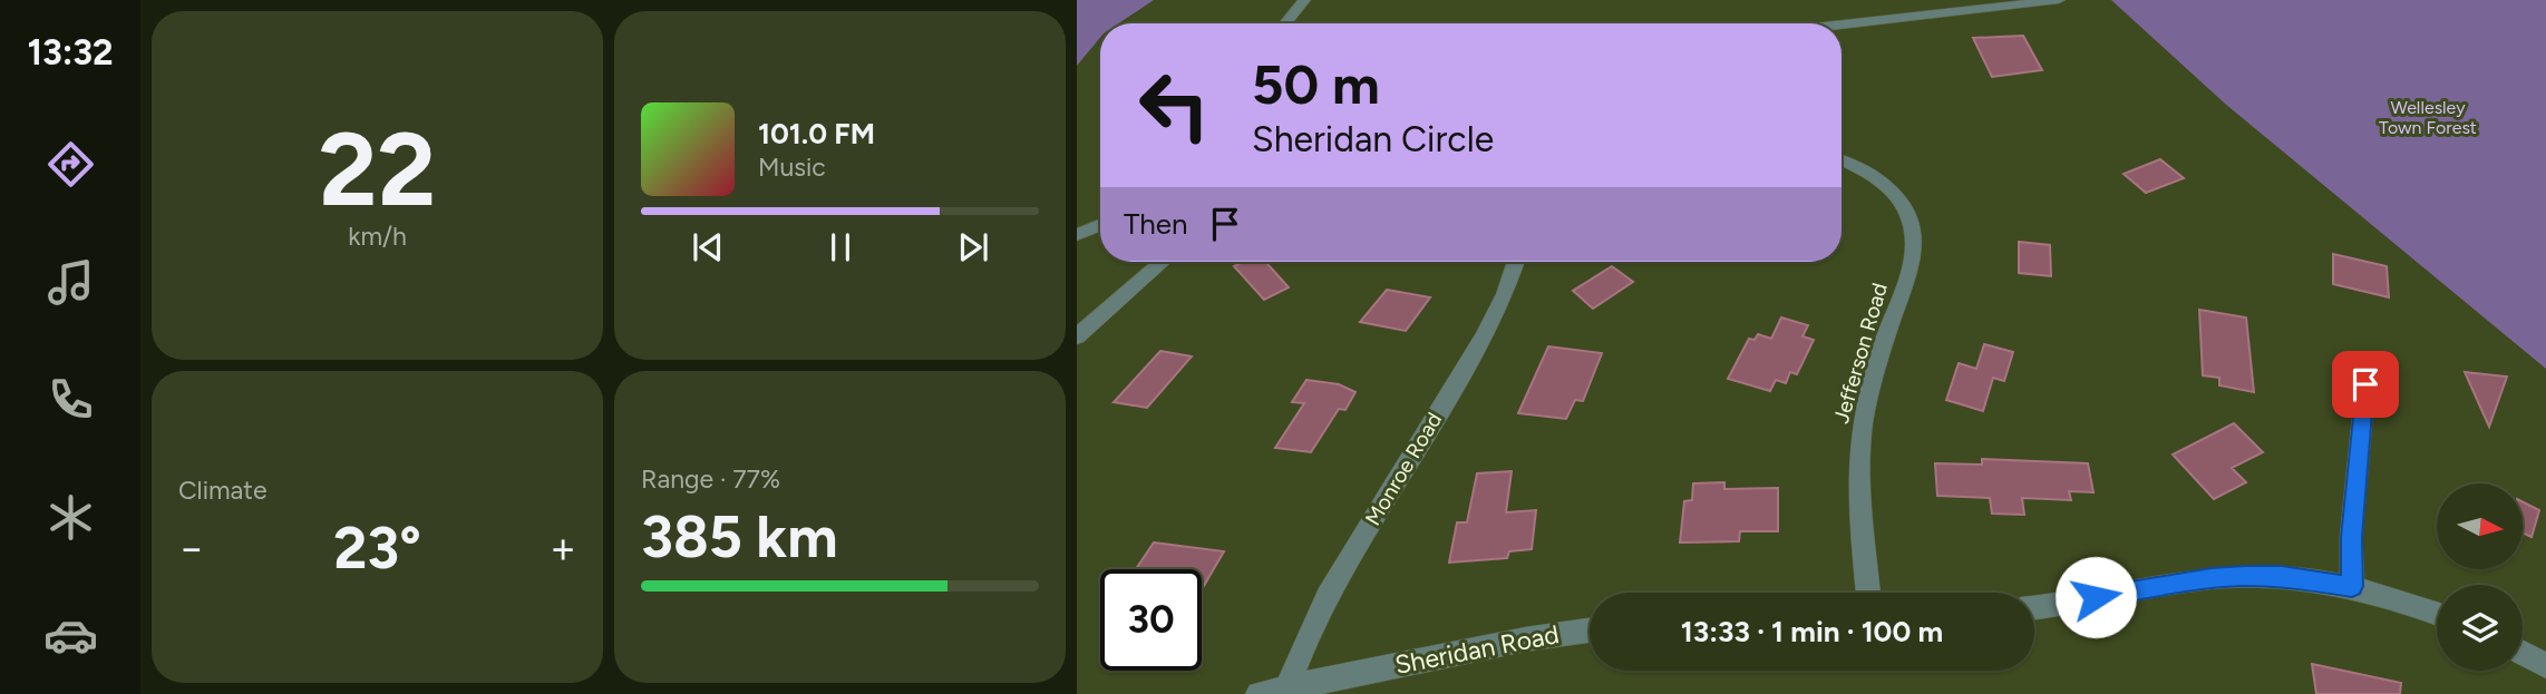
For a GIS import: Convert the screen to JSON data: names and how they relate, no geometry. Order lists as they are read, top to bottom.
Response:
{
  "streets": {
    "street": ["Jefferson Road", "Monroe Road", "Sheridan Road"]
  },
  "crossings": [
    ["Monroe Road", "Sheridan Road"]
  ],
  "parks": ["Wellesley Town Forest"],
  "north": "right",
  "page": {
    "tabs": "13:32",
    "tile": [
      ["22", "km/h"],
      "Climate",
      ["Range · 77%", "385 km"]
    ],
    "turn": ["50 m", "Sheridan Circle"],
    "song": ["101.0 FM", "Music"],
    "then": "Then",
    "heat": ["−", "23°", "+"],
    "limit": "30",
    "trip": "13:33 · 1 min · 100 m"
  }
}
